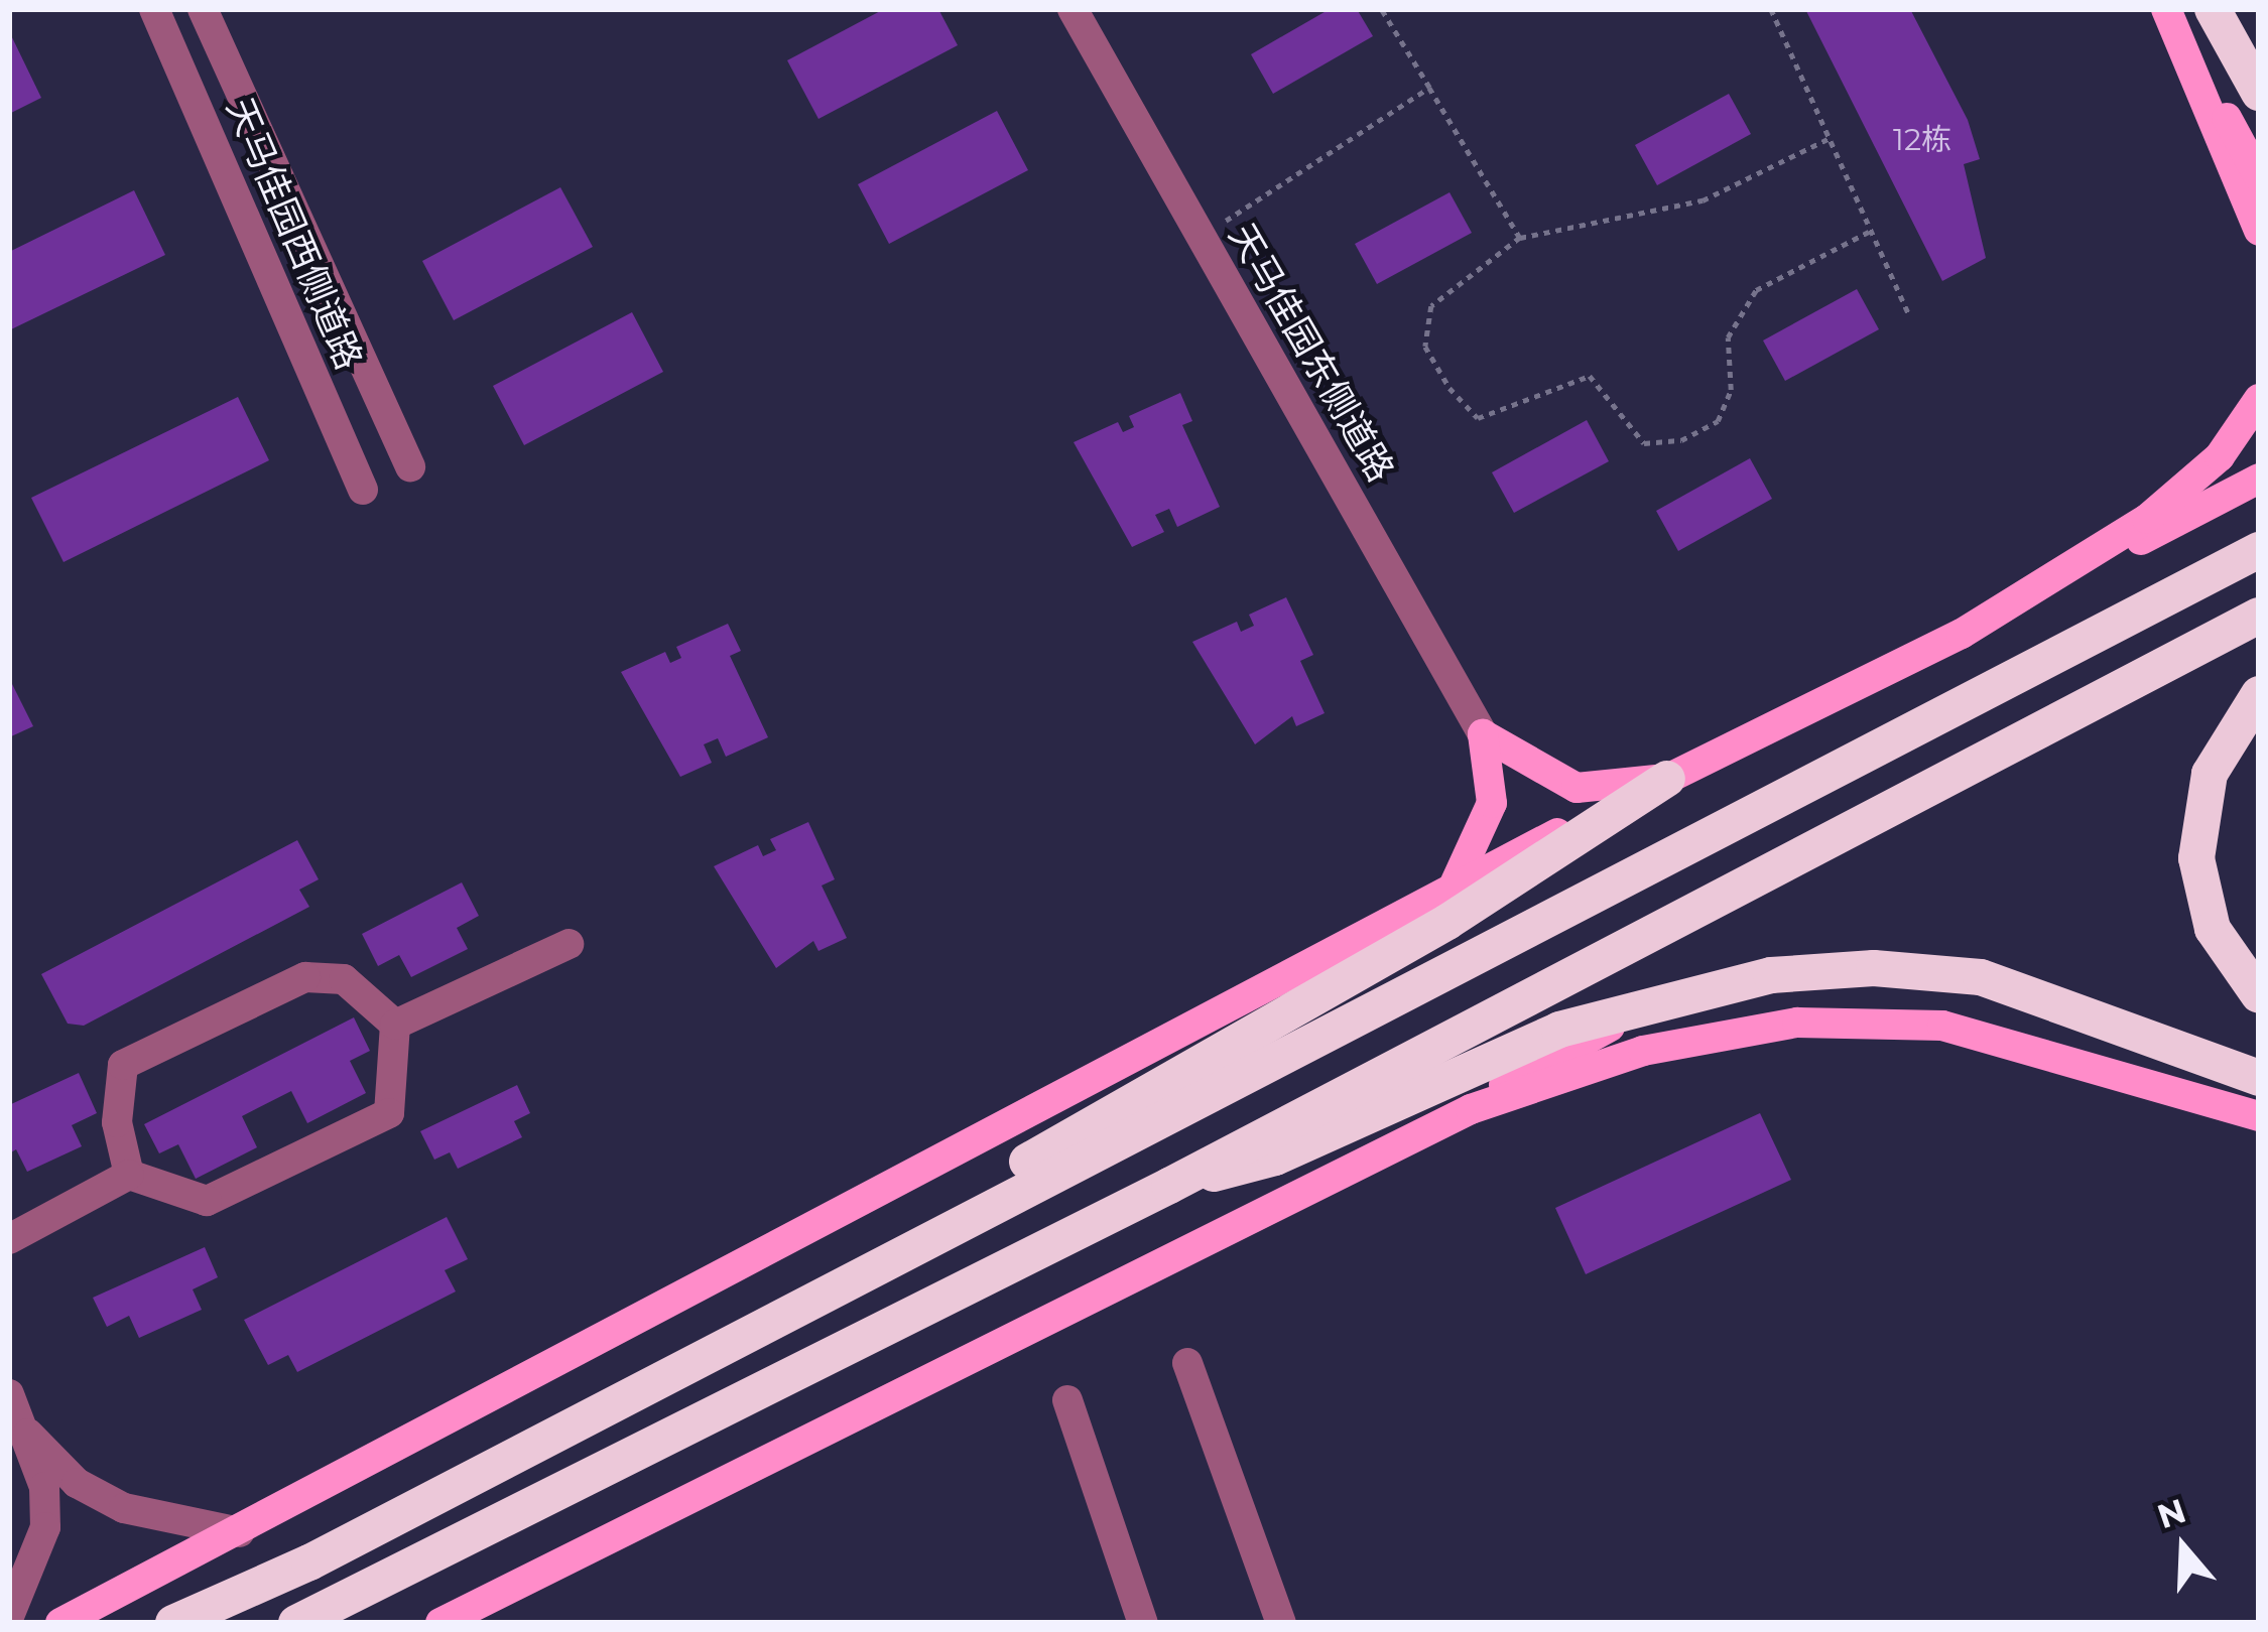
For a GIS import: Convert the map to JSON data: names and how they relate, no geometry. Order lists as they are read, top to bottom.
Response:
{
  "streets": {
    "street": ["天马佳园西侧道路", "天马佳园东侧道路"]
  },
  "house_numbers": ["12栋"],
  "north": "top"
}
